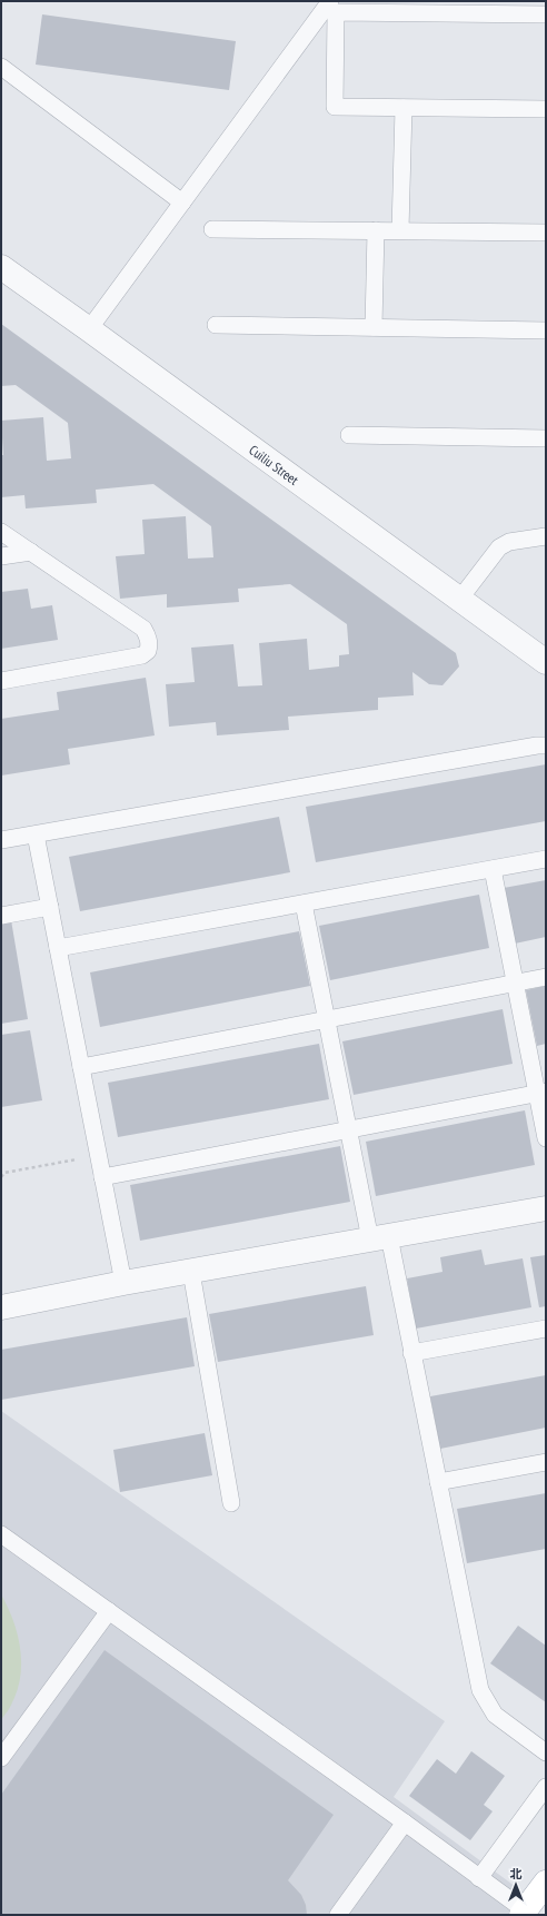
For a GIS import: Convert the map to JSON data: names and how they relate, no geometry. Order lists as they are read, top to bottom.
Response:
{
  "streets": {
    "street": ["Cuiliu Street"]
  },
  "north": "top"
}
